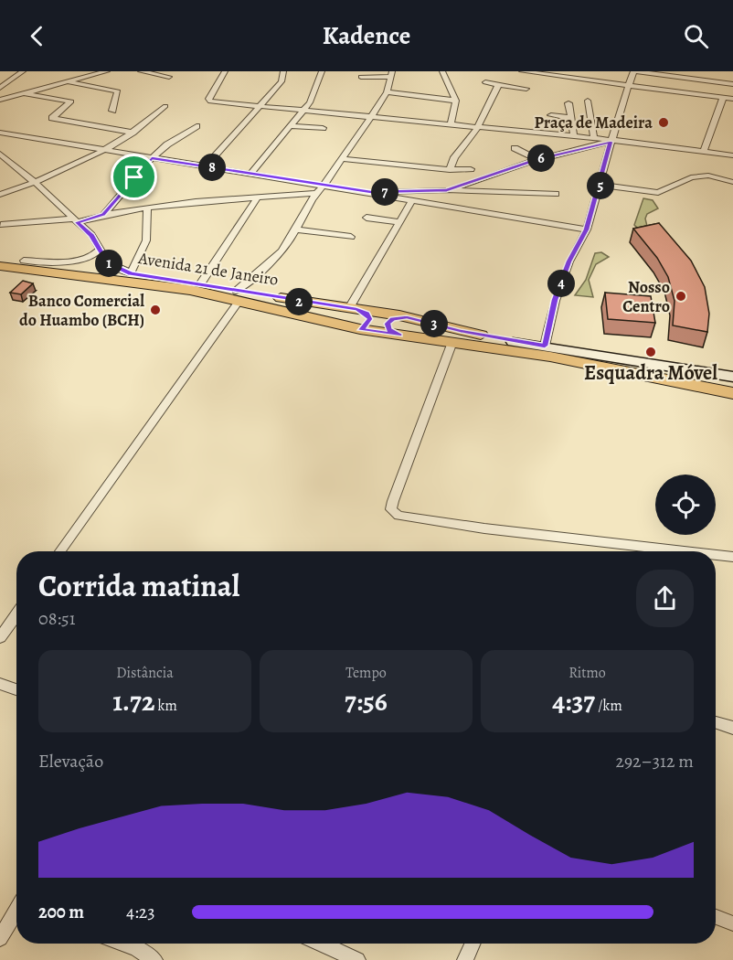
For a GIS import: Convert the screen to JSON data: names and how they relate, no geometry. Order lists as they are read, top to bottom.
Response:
{
  "streets": {
    "main road": ["Avenida 21 de Janeiro"]
  },
  "places": [
    "Praça de Madeira",
    "Nosso Centro",
    "Banco Comercial do Huambo (BCH)",
    "Esquadra Móvel"
  ],
  "page": {
    "header": "Kadence",
    "pins": [
      "6",
      "8",
      "5",
      "7",
      "1",
      "4",
      "2",
      "3"
    ],
    "heading": ["Corrida matinal", "08:51"],
    "stats": [
      ["Distância", "1.72 km"],
      ["Tempo", "7:56"],
      ["Ritmo", "4:37 /km"]
    ],
    "chart": ["Elevação", "292–312 m"],
    "list": [
      {
        "name": "200 m",
        "note": "4:23"
      }
    ]
  }
}
